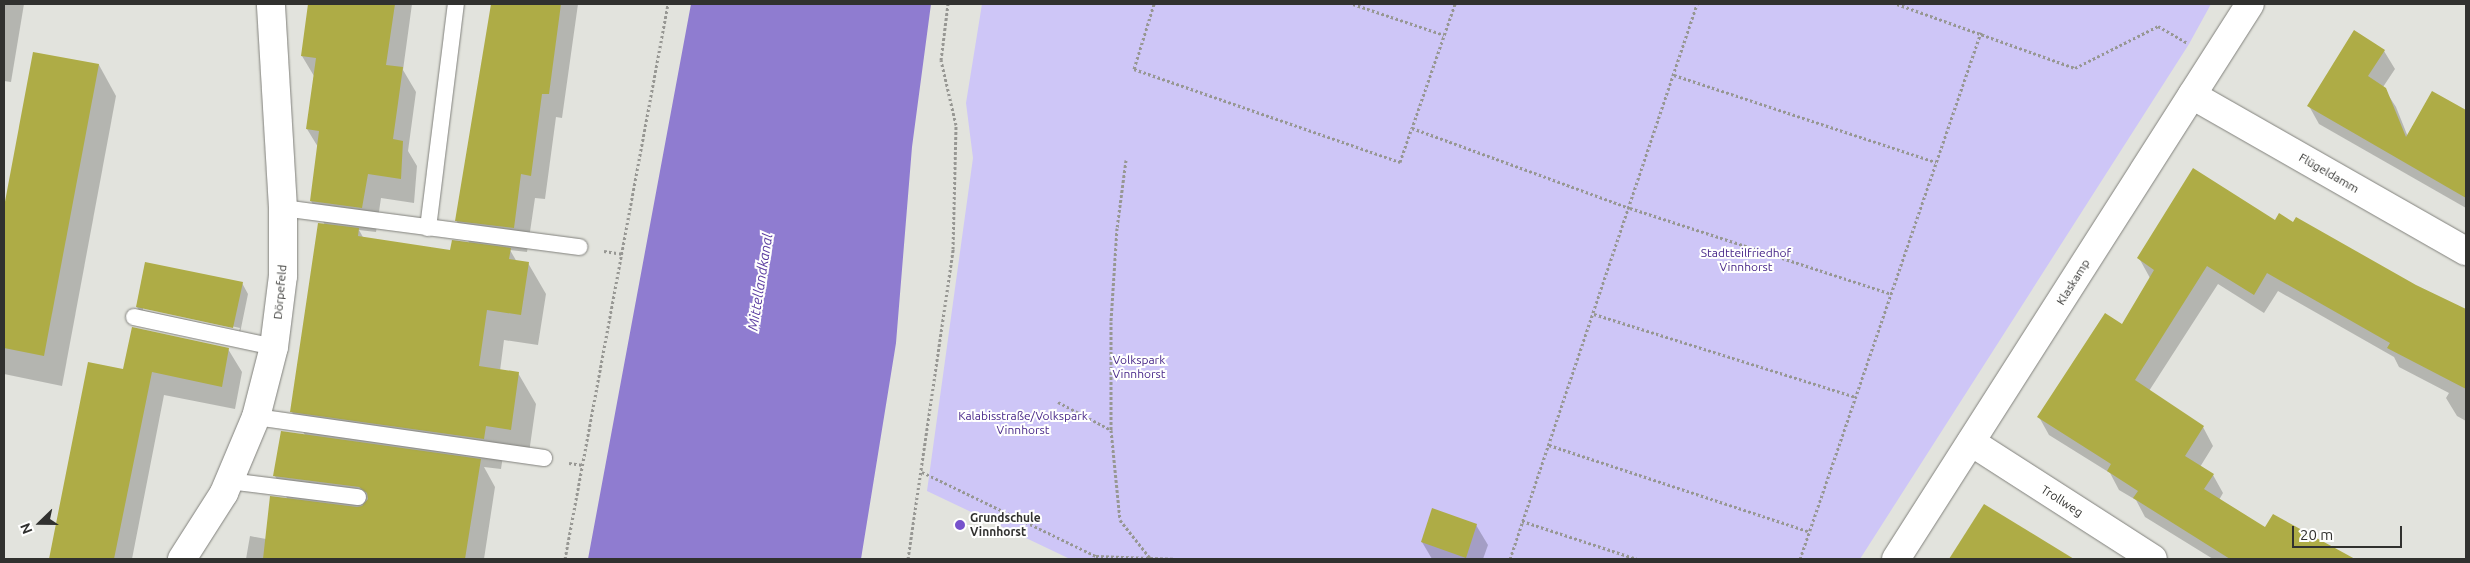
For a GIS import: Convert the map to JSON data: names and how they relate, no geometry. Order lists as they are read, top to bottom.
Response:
{
  "streets": {
    "street": [
      "Flügeldamm",
      "Klaskamp",
      "Dörpefeld",
      "Trollweg"
    ]
  },
  "crossings": [
    ["Flügeldamm", "Klaskamp"],
    ["Klaskamp", "Trollweg"]
  ],
  "water": ["Mittellandkanal"],
  "parks": ["Stadtteilfriedhof Vinnhorst", "Volkspark Vinnhorst", "Kalabisstraße/Volkspark Vinnhorst"],
  "places": ["Grundschule Vinnhorst"],
  "scale_bar": "20 m",
  "north": "left"
}
